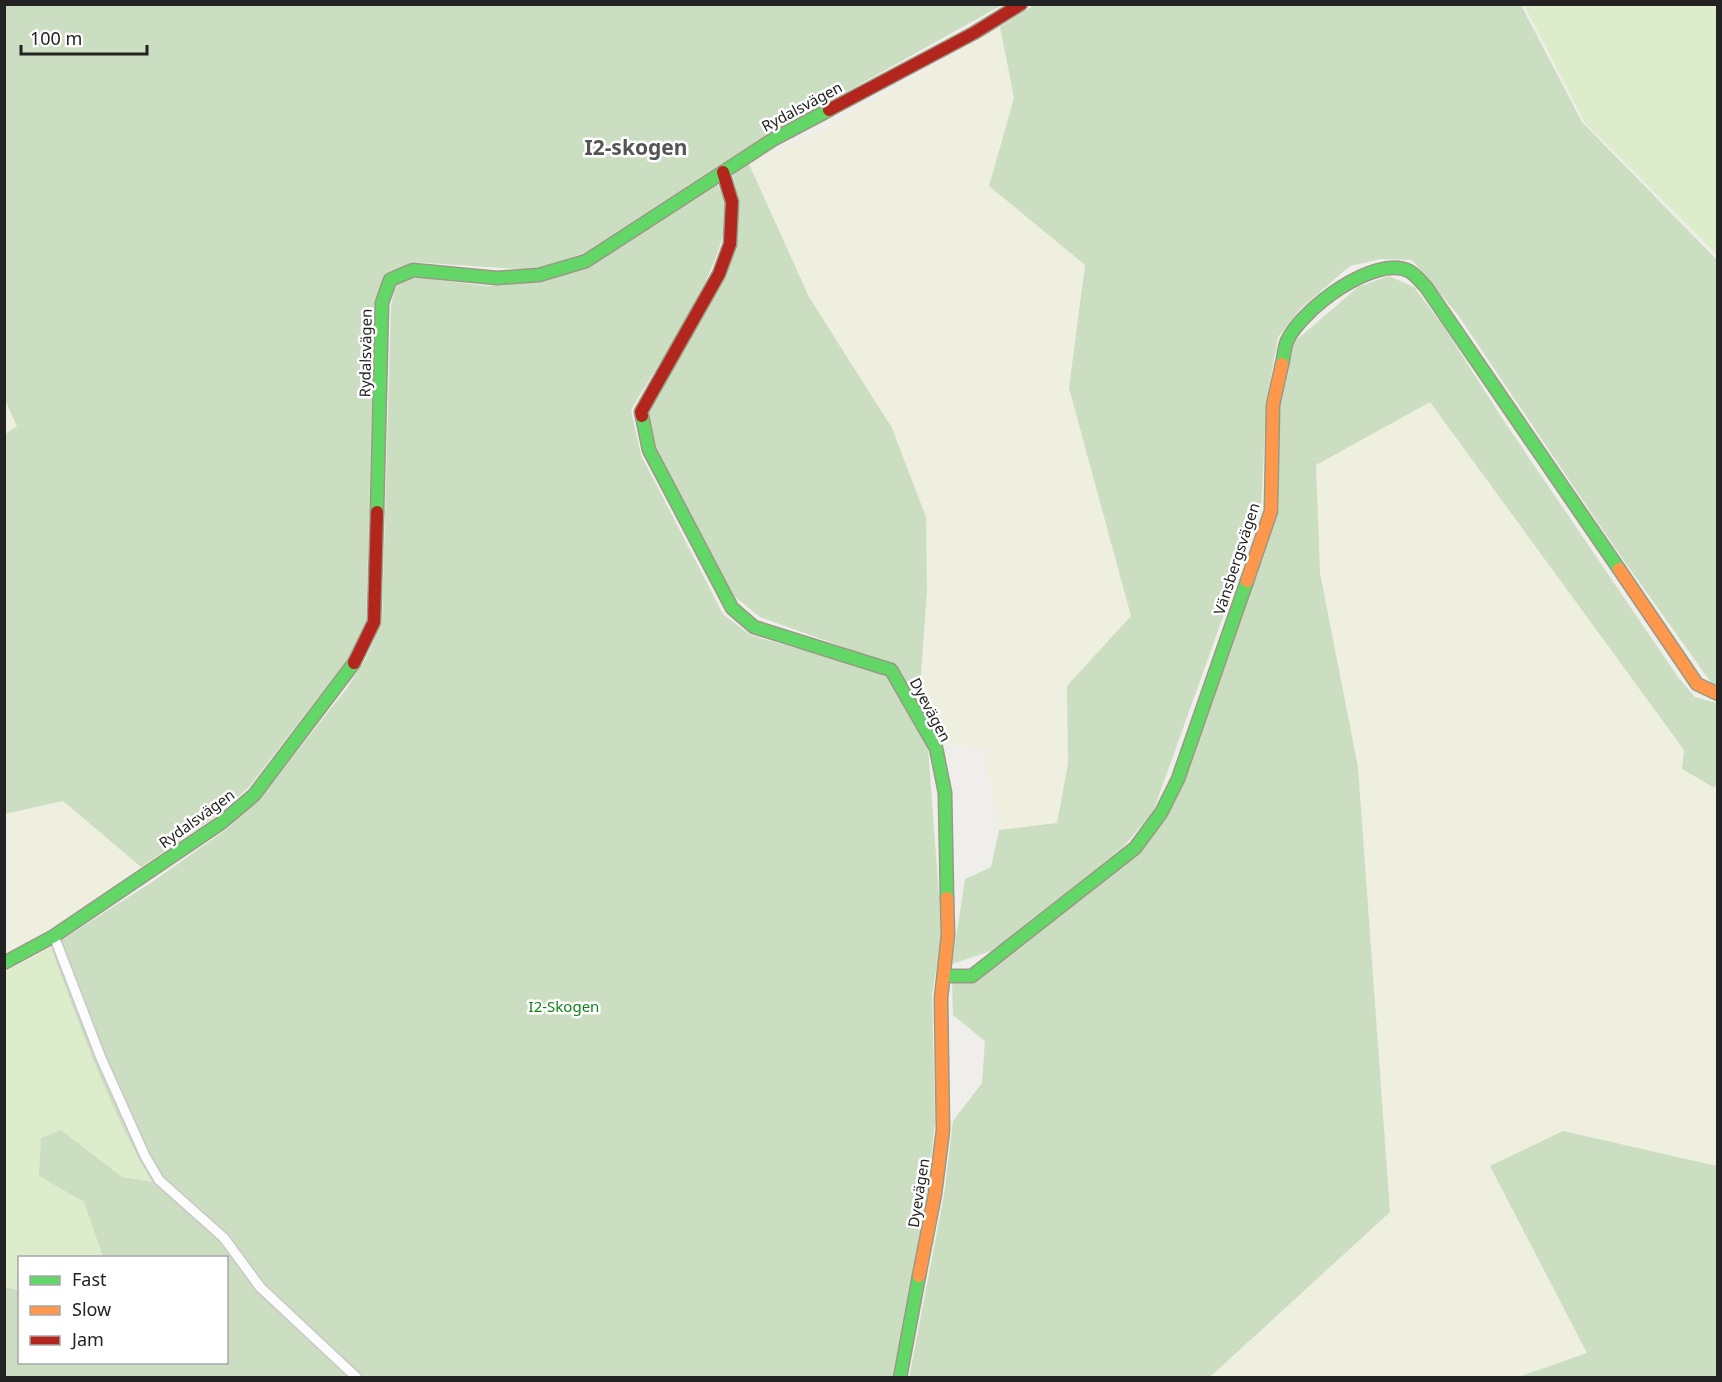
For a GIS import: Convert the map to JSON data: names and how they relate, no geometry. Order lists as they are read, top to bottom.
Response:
{
  "streets": {
    "street": ["Rydalsvägen", "Vänsbergsvägen", "Dyevägen"]
  },
  "crossings": [
    ["Rydalsvägen", "Dyevägen"],
    ["Vänsbergsvägen", "Dyevägen"]
  ],
  "districts": ["I2-skogen"],
  "parks": ["I2-Skogen"],
  "legend": ["Fast", "Slow", "Jam"],
  "scale_bar": "100 m"
}
